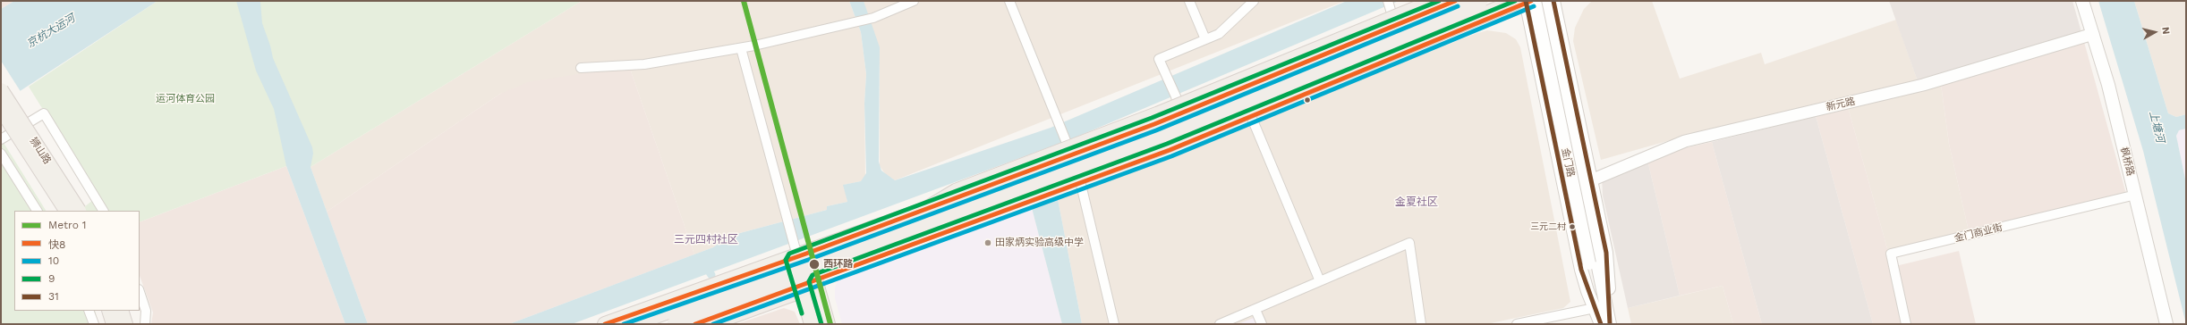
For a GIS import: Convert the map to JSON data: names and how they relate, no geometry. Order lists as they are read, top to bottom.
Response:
{
  "streets": {
    "main road": ["狮山路", "枫桥路", "金门路"],
    "street": ["新元路", "金门商业街"]
  },
  "crossings": [
    ["新元路", "枫桥路"],
    ["枫桥路", "金门商业街"]
  ],
  "districts": ["金夏社区", "三元四村社区"],
  "water": ["京杭大运河", "上塘河"],
  "parks": ["运河体育公园"],
  "places": ["三元二村", "田家炳实验高级中学", "西环路"],
  "lines": [
    "metro line 1",
    "transit line 快8",
    "transit line 9",
    "transit line 31",
    "transit line 10"
  ],
  "legend": [
    "Metro 1",
    "快8",
    "10",
    "9",
    "31"
  ],
  "north": "right"
}
